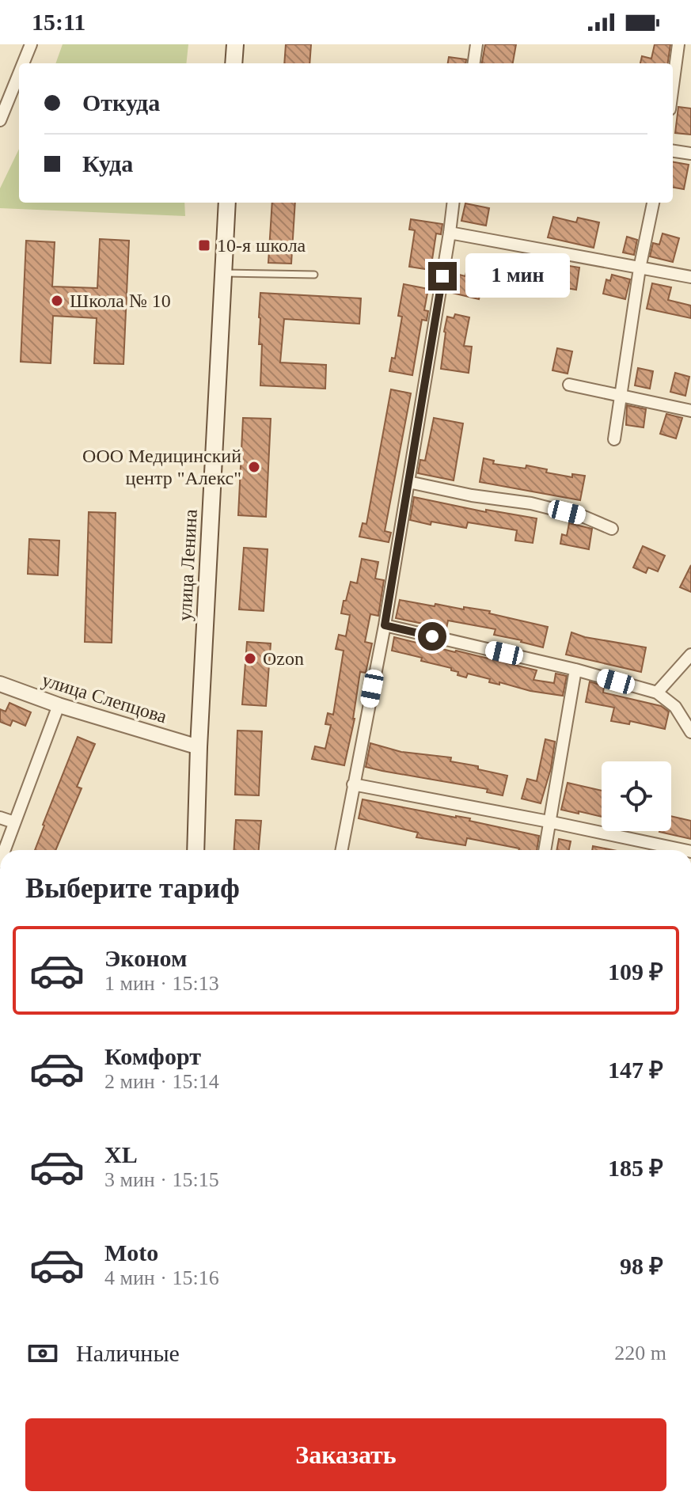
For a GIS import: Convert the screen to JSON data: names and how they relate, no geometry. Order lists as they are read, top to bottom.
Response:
{
  "streets": {
    "main road": ["улица Ленина"],
    "street": ["улица Слепцова"]
  },
  "crossings": [
    ["улица Ленина", "улица Слепцова"]
  ],
  "places": {
    "transit": ["10-я школа"],
    "other": ["Школа № 10", "ООО Медицинский центр \"Алекс\"", "Ozon"]
  },
  "page": {
    "status": "15:11",
    "banner": ["Откуда", "Куда"],
    "bubble": "1 мин",
    "heading": "Выберите тариф",
    "list": [
      {
        "name": "Эконом",
        "note": "1 мин · 15:13",
        "value": "109 ₽"
      },
      {
        "name": "Комфорт",
        "note": "2 мин · 15:14",
        "value": "147 ₽"
      },
      {
        "name": "XL",
        "note": "3 мин · 15:15",
        "value": "185 ₽"
      },
      {
        "name": "Moto",
        "note": "4 мин · 15:16",
        "value": "98 ₽"
      }
    ],
    "pay": ["Наличные", "220 m"],
    "buttons": "Заказать"
  }
}
